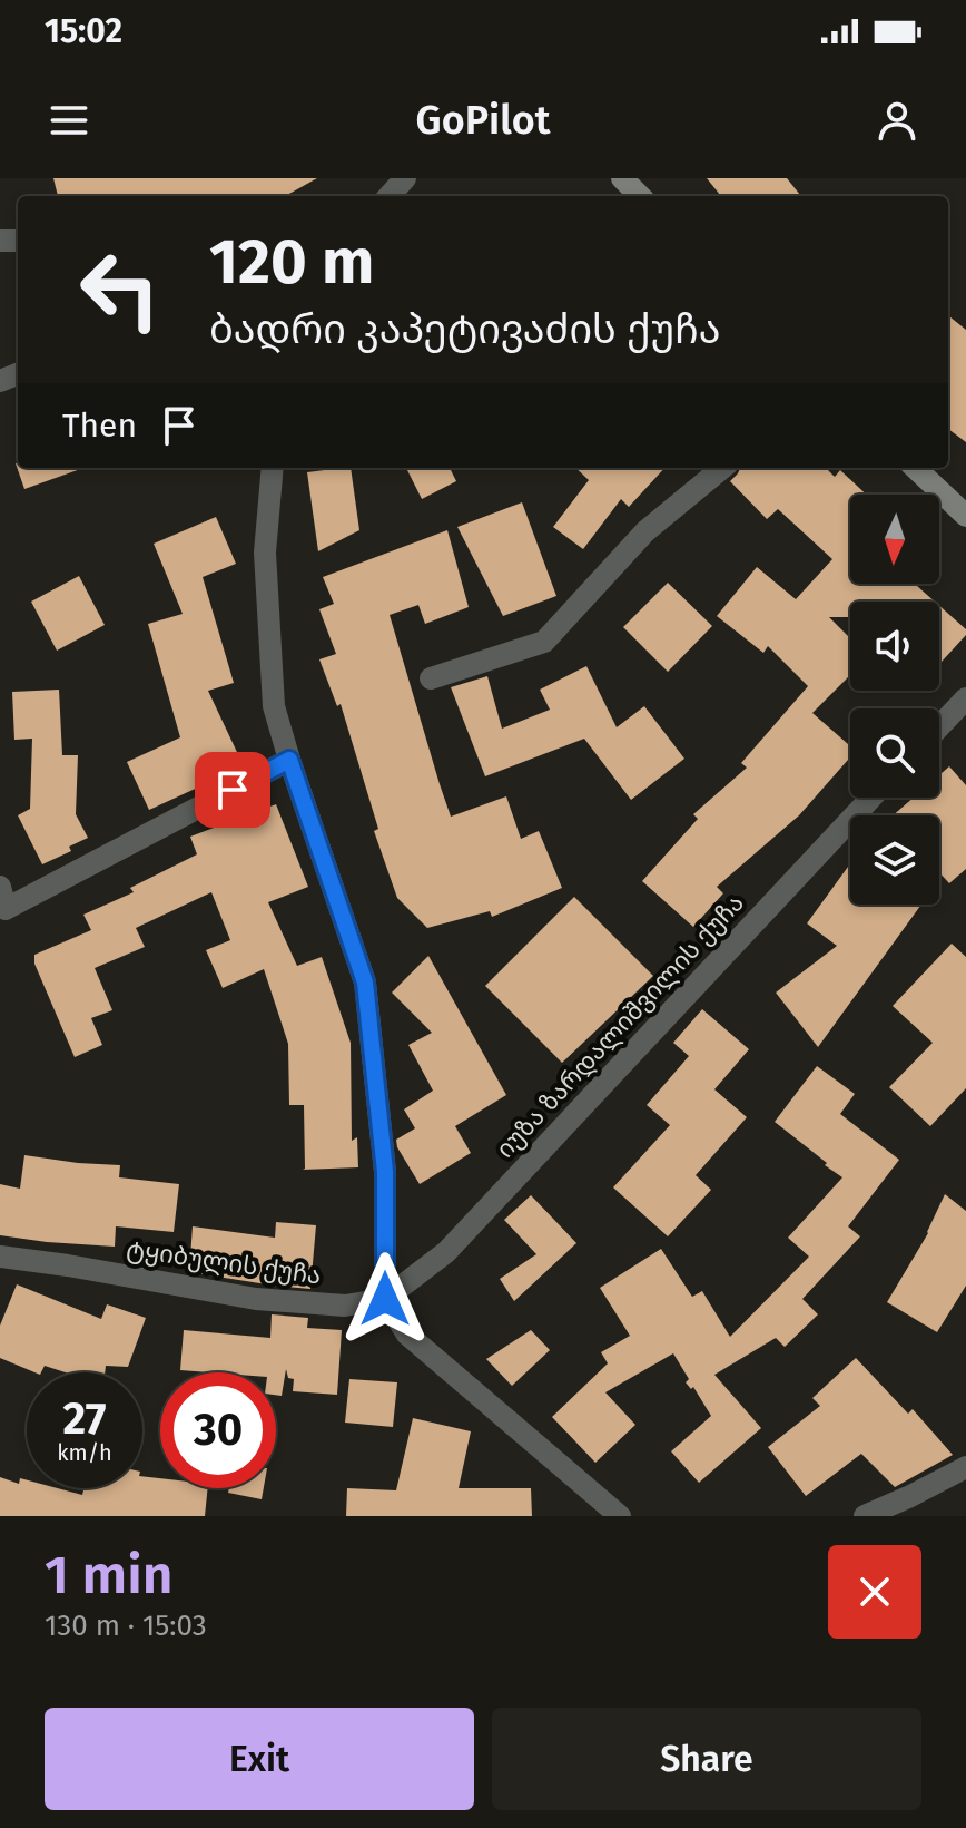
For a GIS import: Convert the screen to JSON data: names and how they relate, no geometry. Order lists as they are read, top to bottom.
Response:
{
  "streets": {
    "street": ["იუზა ზარდალიშვილის ქუჩა", "ტყიბულის ქუჩა"]
  },
  "crossings": [
    ["იუზა ზარდალიშვილის ქუჩა", "ტყიბულის ქუჩა"]
  ],
  "north": "bottom",
  "page": {
    "status": "15:02",
    "header": "GoPilot",
    "turn": ["120 m", "ბადრი კაპეტივაძის ქუჩა"],
    "then": "Then",
    "speed": "27 km/h",
    "limit": "30",
    "heading": ["1 min", "130 m · 15:03"],
    "buttons": ["Exit", "Share"]
  }
}
